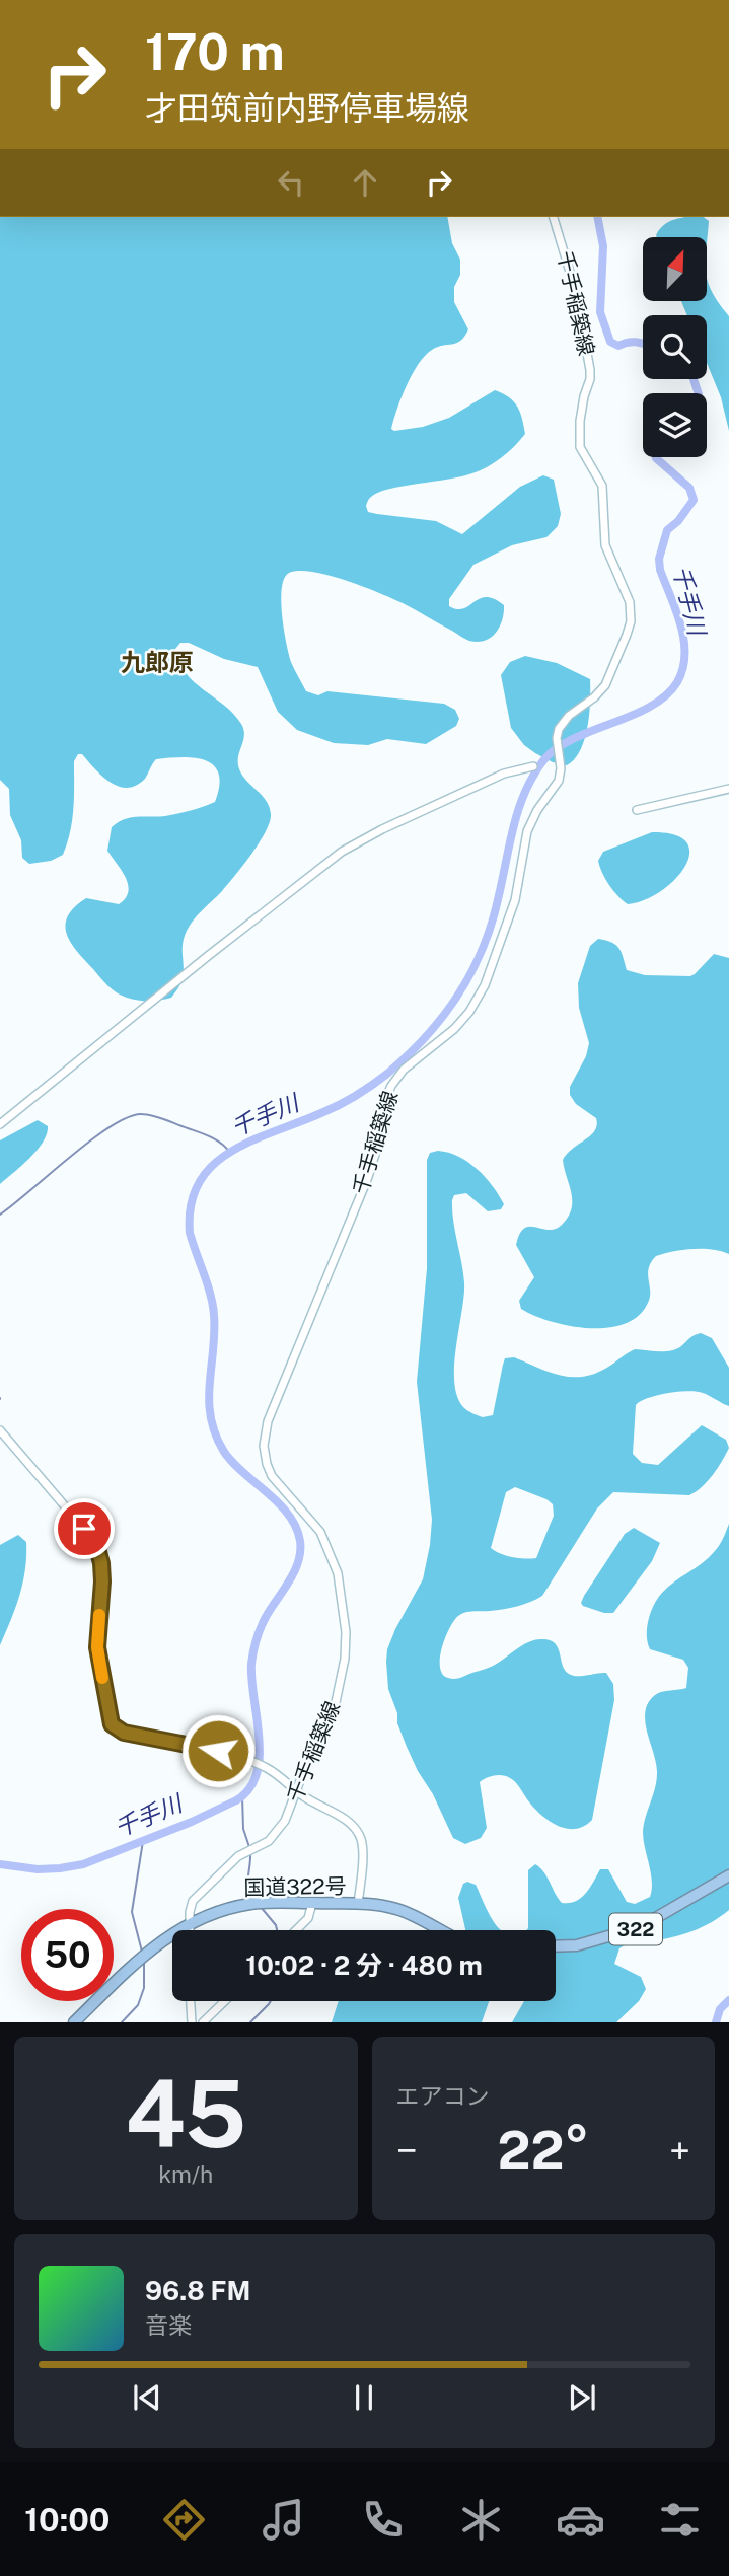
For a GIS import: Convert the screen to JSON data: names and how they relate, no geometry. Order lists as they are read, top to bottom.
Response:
{
  "streets": {
    "highway": ["国道322号", "322"],
    "main road": ["千手稲築線"]
  },
  "crossings": [
    ["千手稲築線", "国道322号"]
  ],
  "districts": ["九郎原"],
  "water": ["千手川"],
  "north": "top right",
  "page": {
    "turn": ["170 m", "才田筑前内野停車場線"],
    "limit": "50",
    "trip": "10:02 · 2 分 · 480 m",
    "tile": [
      ["45", "km/h"],
      "エアコン"
    ],
    "heat": ["−", "22°", "+"],
    "song": ["96.8 FM", "音楽"],
    "tabs": "10:00"
  }
}
